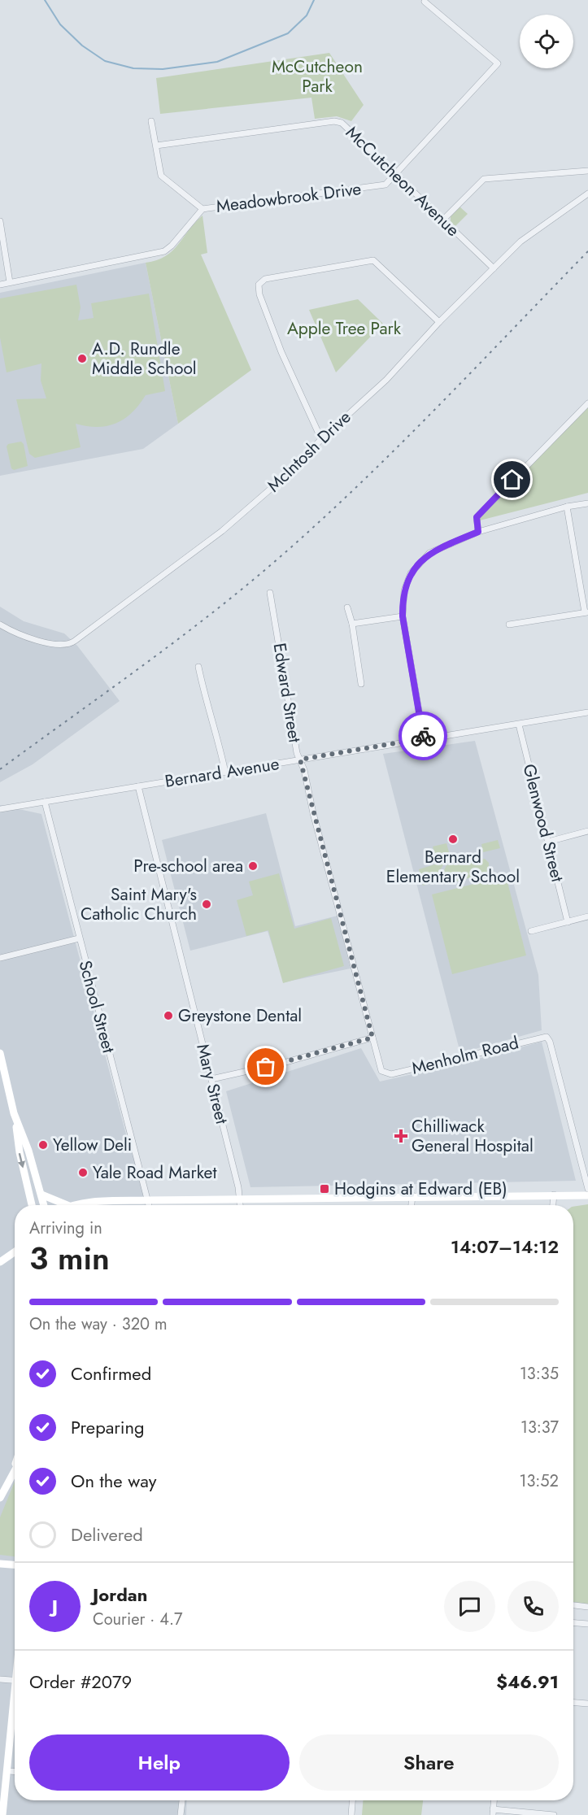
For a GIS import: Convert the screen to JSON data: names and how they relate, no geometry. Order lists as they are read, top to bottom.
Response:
{
  "streets": {
    "street": [
      "McCutcheon Avenue",
      "Meadowbrook Drive",
      "McIntosh Drive",
      "Edward Street",
      "Bernard Avenue",
      "Glenwood Street",
      "School Street",
      "Menholm Road",
      "Mary Street"
    ]
  },
  "crossings": [
    ["McCutcheon Avenue", "Meadowbrook Drive"],
    ["McCutcheon Avenue", "McIntosh Drive"],
    ["Edward Street", "Bernard Avenue"],
    ["Edward Street", "Menholm Road"],
    ["Bernard Avenue", "Glenwood Street"],
    ["Bernard Avenue", "School Street"],
    ["Bernard Avenue", "Mary Street"]
  ],
  "parks": ["McCutcheon Park", "Apple Tree Park"],
  "places": {
    "other": [
      "A.D. Rundle Middle School",
      "Bernard Elementary School",
      "Pre-school area",
      "Saint Mary's Catholic Church",
      "Greystone Dental",
      "Yellow Deli",
      "Yale Road Market"
    ],
    "health": ["Chilliwack General Hospital"],
    "transit": ["Hodgins at Edward (EB)"]
  },
  "page": {
    "heading": ["3 min", "Arriving in", "14:07–14:12"],
    "panel": [
      "Jordan",
      "Courier · 4.7",
      "Order #2079",
      "$46.91"
    ],
    "bar": "On the way · 320 m",
    "list": [
      ["Confirmed", "13:35"],
      ["Preparing", "13:37"],
      ["On the way", "13:52"],
      "Delivered"
    ],
    "round": "J",
    "buttons": ["Help", "Share"]
  }
}
